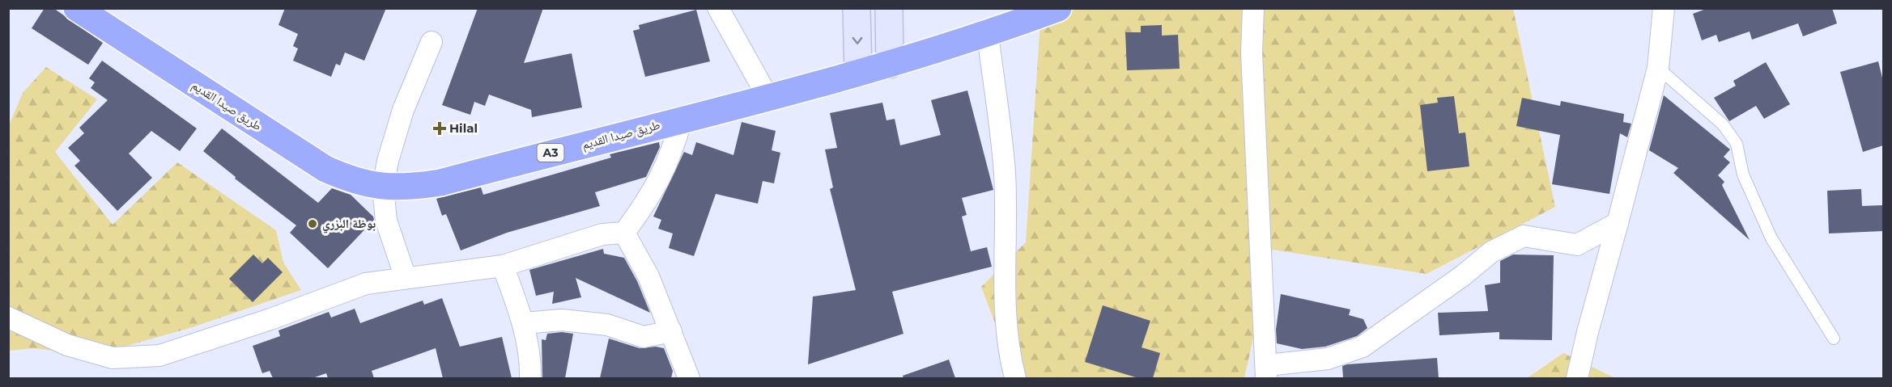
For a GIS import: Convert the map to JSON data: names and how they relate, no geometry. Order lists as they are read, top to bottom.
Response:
{
  "streets": {
    "highway": ["طريق صيدا القديم", "A3"]
  },
  "places": {
    "health": ["Hilal"],
    "other": ["بوظة البزري"]
  }
}
